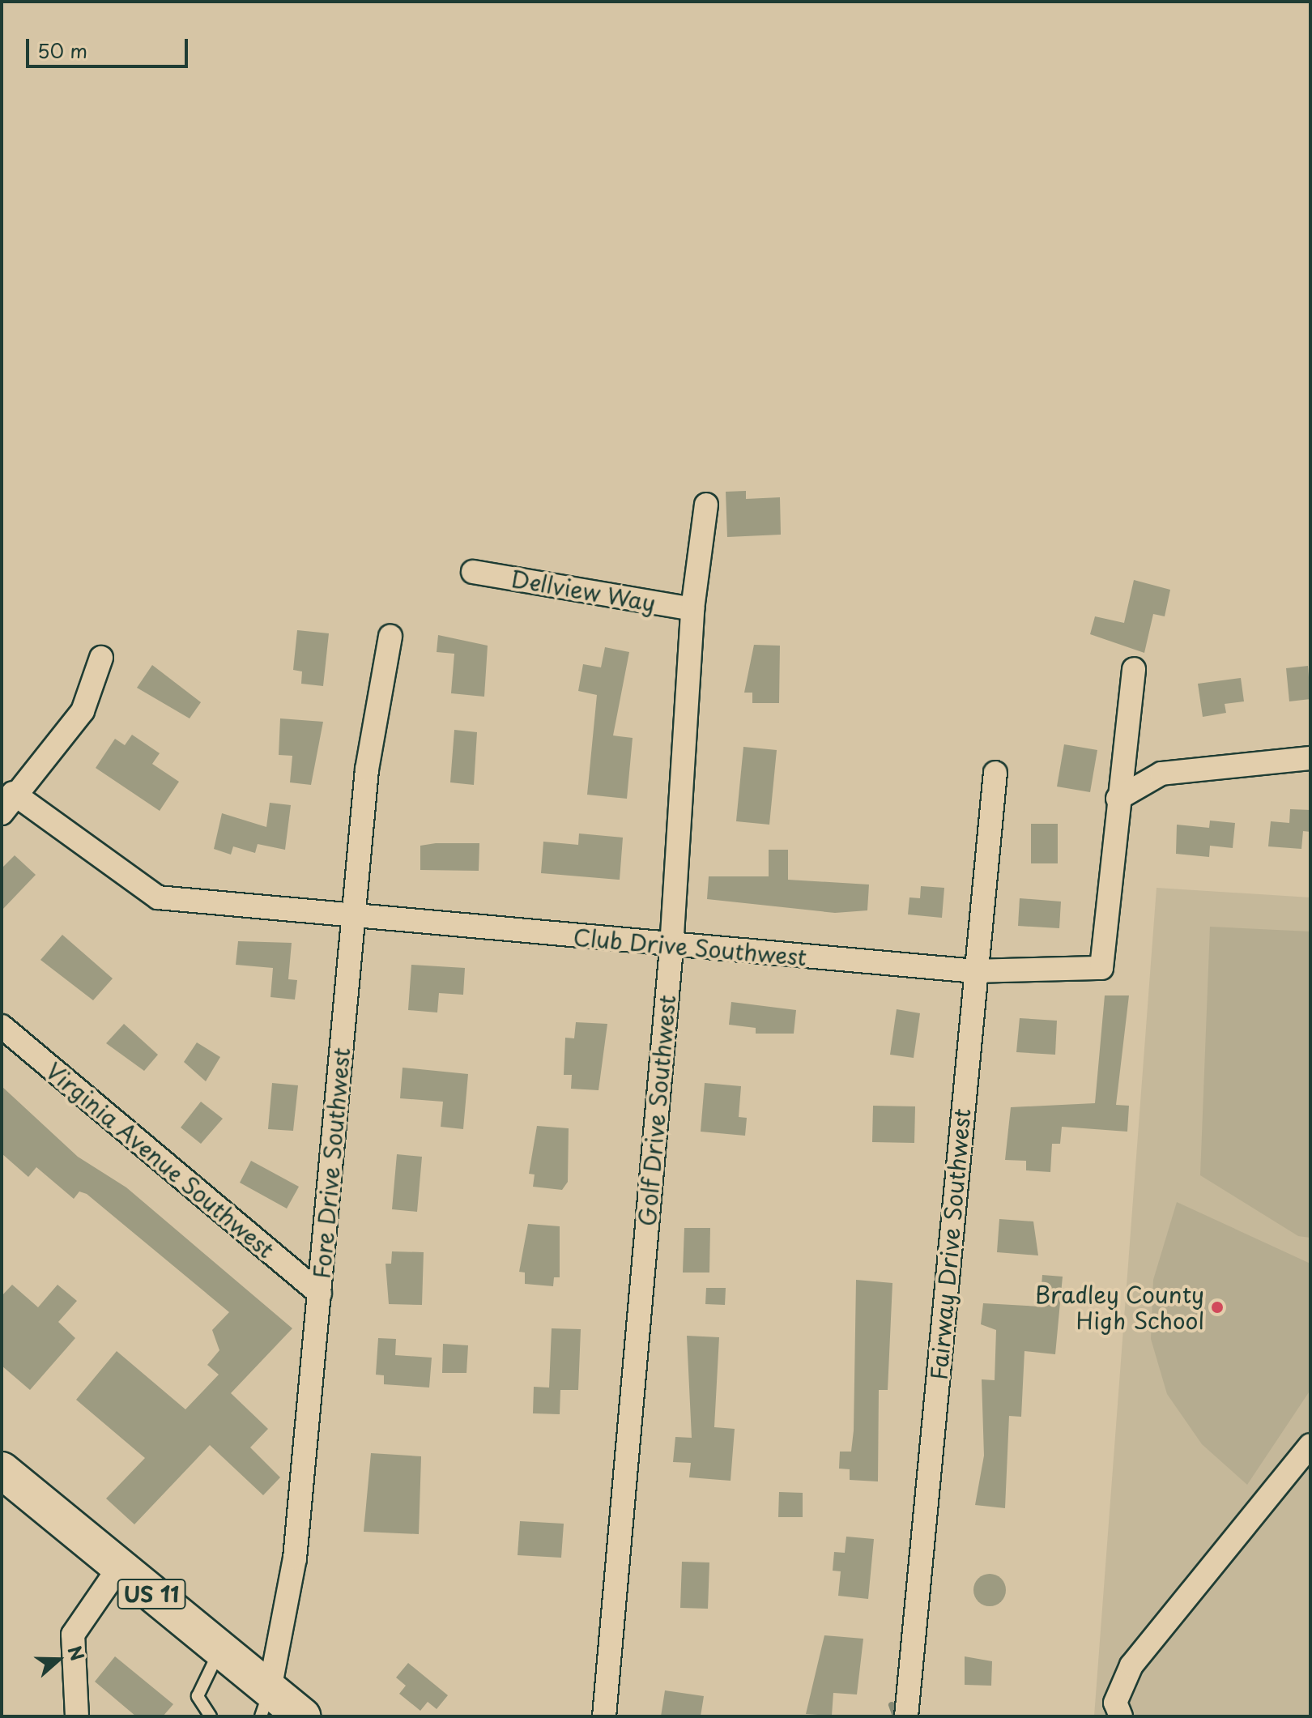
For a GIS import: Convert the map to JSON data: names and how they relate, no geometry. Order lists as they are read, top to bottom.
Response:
{
  "streets": {
    "main road": ["US 11"],
    "street": [
      "Dellview Way",
      "Club Drive Southwest",
      "Golf Drive Southwest",
      "Virginia Avenue Southwest",
      "Fore Drive Southwest",
      "Fairway Drive Southwest"
    ]
  },
  "crossings": [
    ["Dellview Way", "Golf Drive Southwest"],
    ["Club Drive Southwest", "Golf Drive Southwest"],
    ["Club Drive Southwest", "Fore Drive Southwest"],
    ["Club Drive Southwest", "Fairway Drive Southwest"],
    ["Virginia Avenue Southwest", "Fore Drive Southwest"],
    ["Fore Drive Southwest", "US 11"]
  ],
  "places": ["Bradley County High School"],
  "scale_bar": "50 m",
  "north": "right"
}
